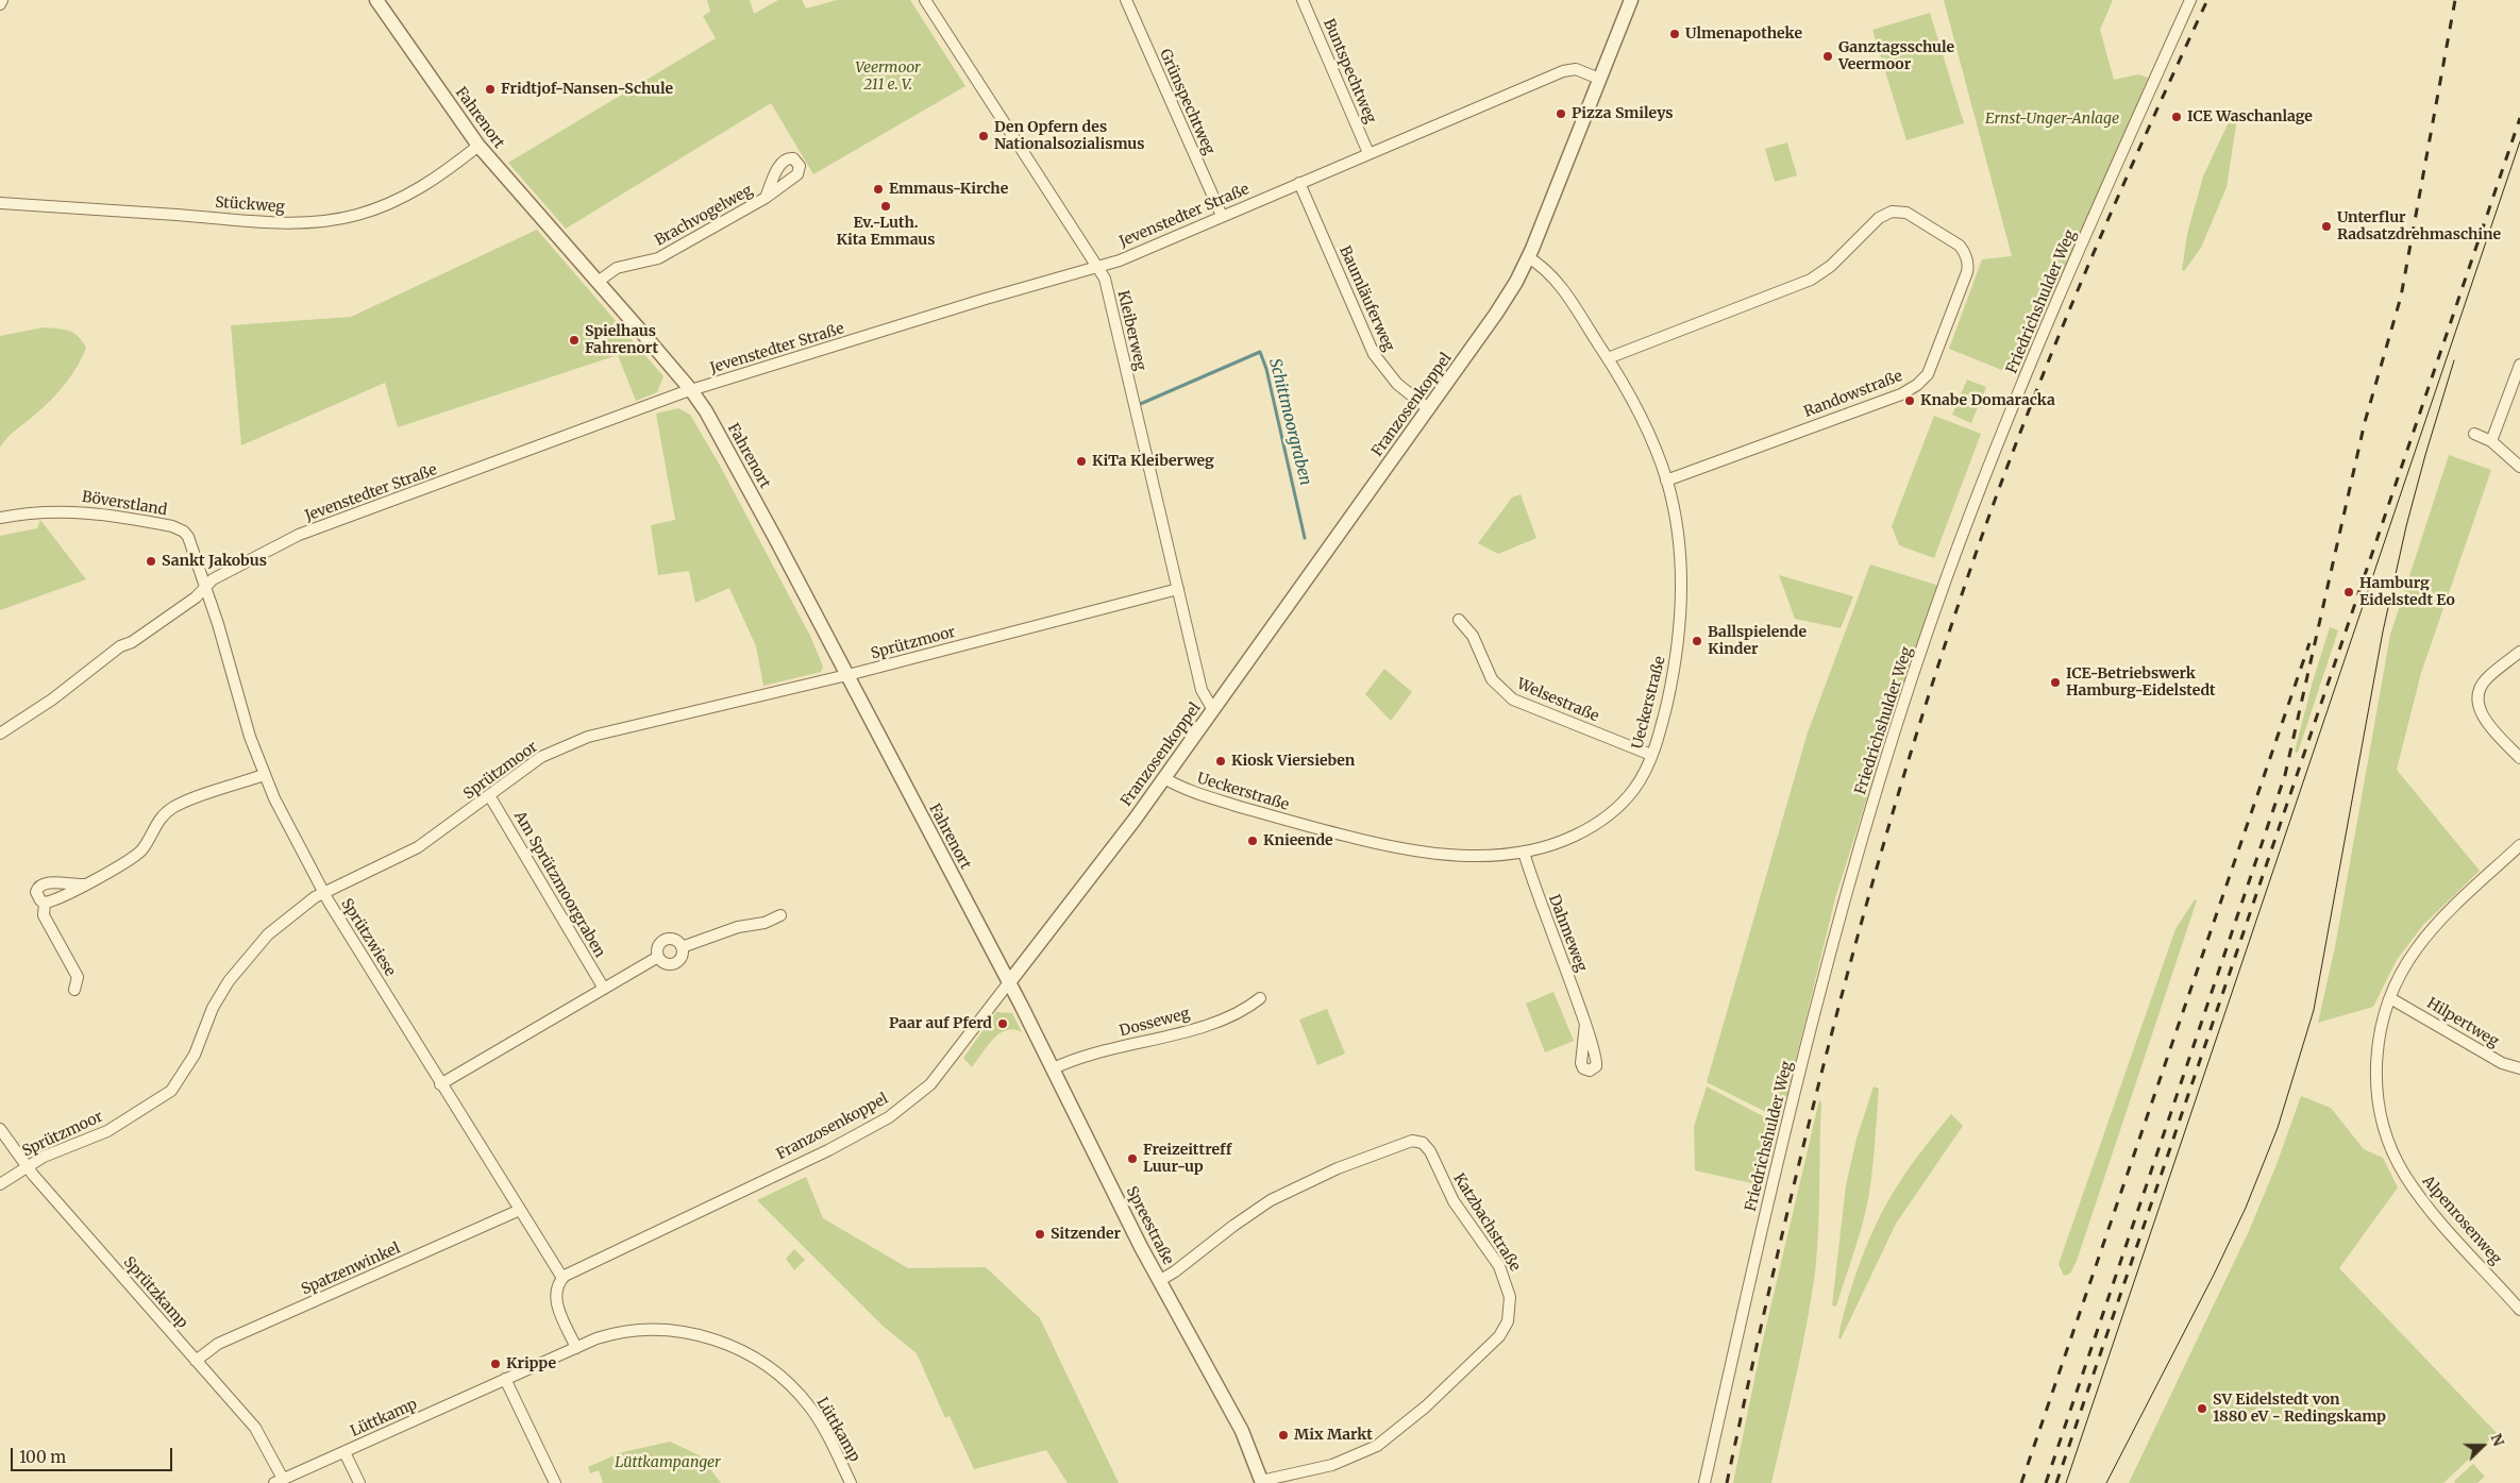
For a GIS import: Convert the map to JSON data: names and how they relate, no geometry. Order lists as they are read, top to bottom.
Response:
{
  "streets": {
    "street": [
      "Buntspechtweg",
      "Grünspechtweg",
      "Fahrenort",
      "Stückweg",
      "Brachvogelweg",
      "Jevenstedter Straße",
      "Baumläuferweg",
      "Friedrichshulder Weg",
      "Kleiberweg",
      "Randowstraße",
      "Franzosenkoppel",
      "Böverstland",
      "Sprützmoor",
      "Welsestraße",
      "Ueckerstraße",
      "Am Sprützmoorgraben",
      "Dahmeweg",
      "Sprützwiese",
      "Dosseweg",
      "Hilpertweg",
      "Alpenrosenweg",
      "Katzbachstraße",
      "Spreestraße",
      "Spatzenwinkel",
      "Sprützkamp",
      "Lüttkamp"
    ]
  },
  "crossings": [
    ["Buntspechtweg", "Jevenstedter Straße"],
    ["Grünspechtweg", "Jevenstedter Straße"],
    ["Fahrenort", "Stückweg"],
    ["Fahrenort", "Brachvogelweg"],
    ["Fahrenort", "Jevenstedter Straße"],
    ["Fahrenort", "Franzosenkoppel"],
    ["Fahrenort", "Sprützmoor"],
    ["Fahrenort", "Spreestraße"],
    ["Jevenstedter Straße", "Baumläuferweg"],
    ["Jevenstedter Straße", "Kleiberweg"],
    ["Jevenstedter Straße", "Franzosenkoppel"],
    ["Jevenstedter Straße", "Böverstland"],
    ["Jevenstedter Straße", "Sprützwiese"],
    ["Baumläuferweg", "Franzosenkoppel"],
    ["Kleiberweg", "Franzosenkoppel"],
    ["Kleiberweg", "Sprützmoor"],
    ["Randowstraße", "Ueckerstraße"],
    ["Franzosenkoppel", "Ueckerstraße"],
    ["Franzosenkoppel", "Sprützwiese"],
    ["Franzosenkoppel", "Spreestraße"],
    ["Böverstland", "Sprützwiese"],
    ["Sprützmoor", "Am Sprützmoorgraben"],
    ["Sprützmoor", "Sprützwiese"],
    ["Sprützmoor", "Sprützkamp"],
    ["Welsestraße", "Ueckerstraße"],
    ["Ueckerstraße", "Dahmeweg"],
    ["Sprützwiese", "Spatzenwinkel"],
    ["Dosseweg", "Spreestraße"],
    ["Hilpertweg", "Alpenrosenweg"],
    ["Katzbachstraße", "Spreestraße"],
    ["Spatzenwinkel", "Sprützkamp"],
    ["Sprützkamp", "Lüttkamp"]
  ],
  "water": ["Schittmoorgraben"],
  "parks": ["Veermoor 211 e. V.", "Ernst-Unger-Anlage", "Lüttkampanger"],
  "places": [
    "Ulmenapotheke",
    "Ganztagsschule Veermoor",
    "Fridtjof-Nansen-Schule",
    "Pizza Smileys",
    "ICE Waschanlage",
    "Den Opfern des Nationalsozialismus",
    "Emmaus-Kirche",
    "Ev.-Luth. Kita Emmaus",
    "Unterflur Radsatzdrehmaschine",
    "Spielhaus Fahrenort",
    "Knabe Domaracka",
    "KiTa Kleiberweg",
    "Sankt Jakobus",
    "Hamburg Eidelstedt Eo",
    "Ballspielende Kinder",
    "ICE-Betriebswerk Hamburg-Eidelstedt",
    "Kiosk Viersieben",
    "Knieende",
    "Paar auf Pferd",
    "Freizeittreff Luur-up",
    "Sitzender",
    "Krippe",
    "SV Eidelstedt von 1880 eV - Redingskamp",
    "Mix Markt"
  ],
  "scale_bar": "100 m",
  "north": "right"
}
